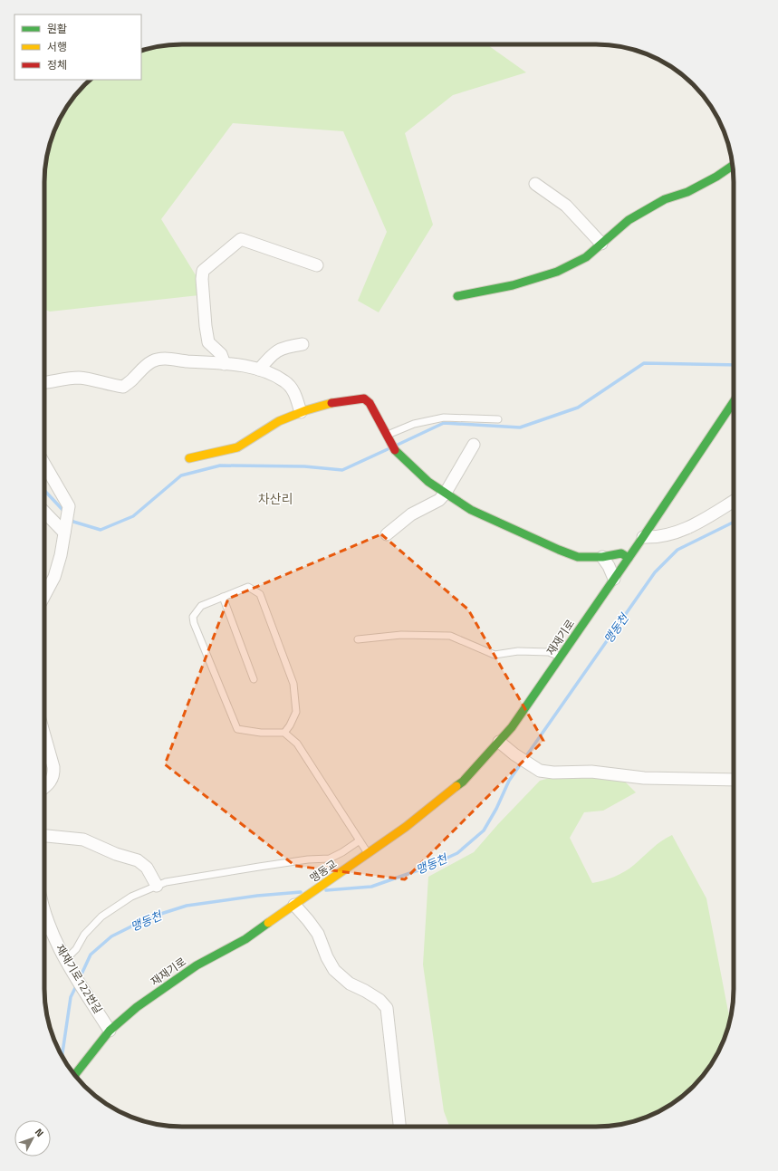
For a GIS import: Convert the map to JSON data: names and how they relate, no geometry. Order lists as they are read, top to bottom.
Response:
{
  "streets": {
    "street": ["재재기로", "맹동교", "재재기로122번길"]
  },
  "crossings": [
    ["재재기로", "맹동교"],
    ["재재기로", "재재기로122번길"]
  ],
  "districts": ["차산리"],
  "water": ["맹동천"],
  "legend": ["원활", "서행", "정체"],
  "north": "top right"
}
